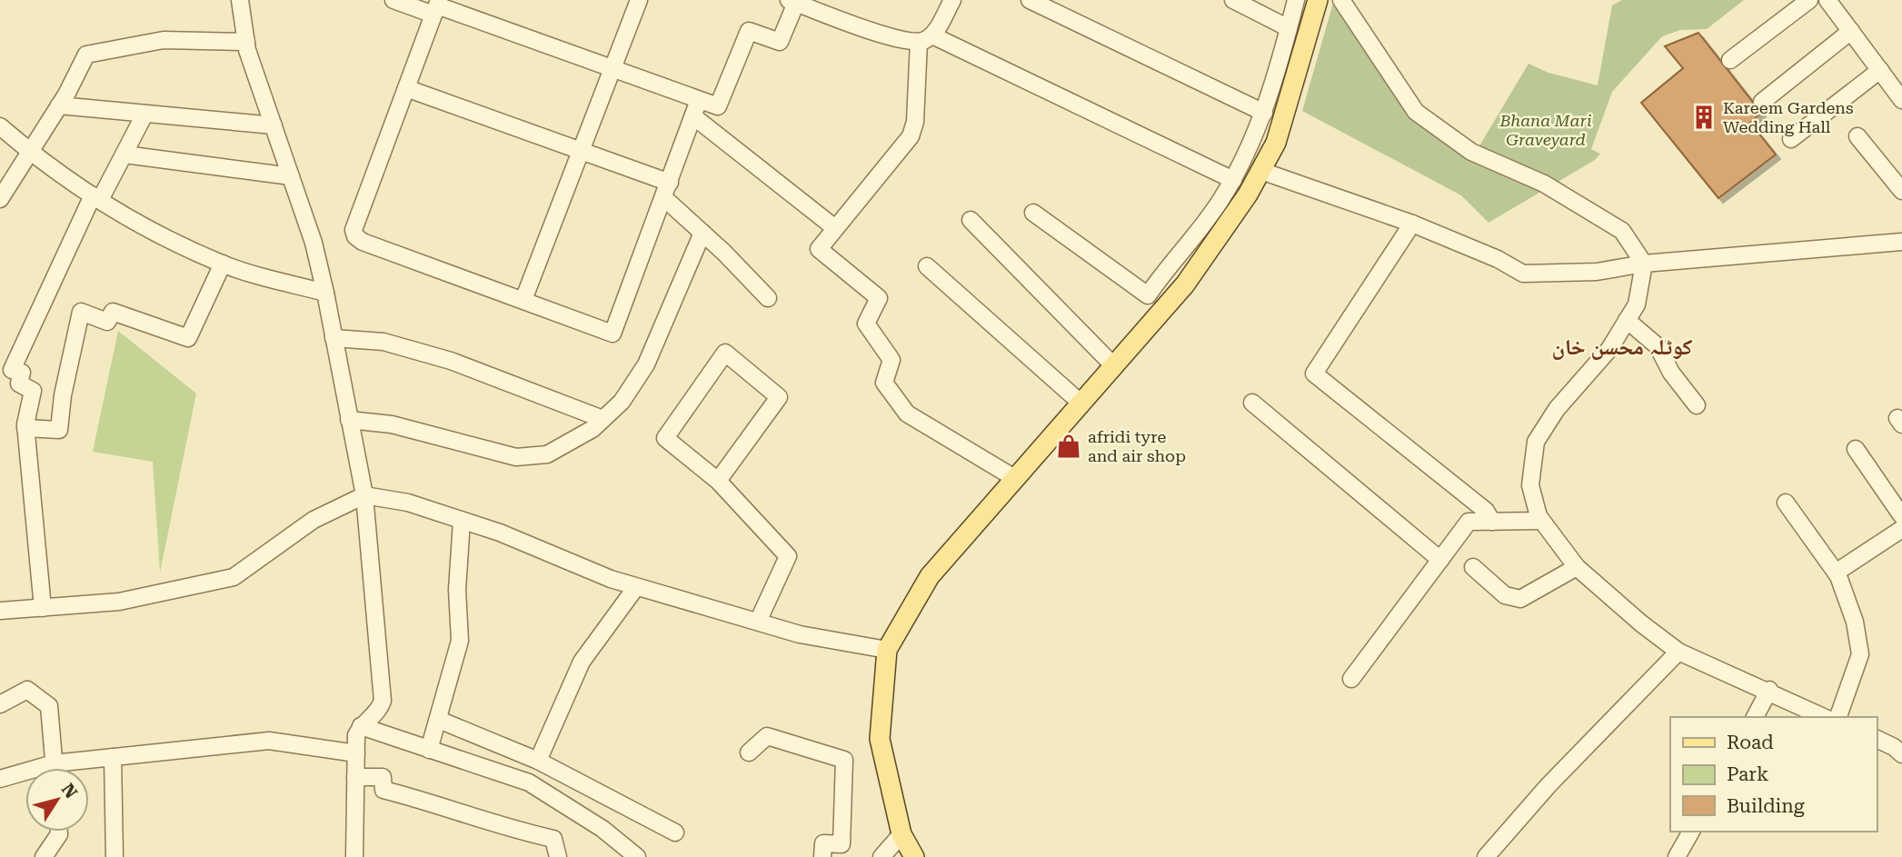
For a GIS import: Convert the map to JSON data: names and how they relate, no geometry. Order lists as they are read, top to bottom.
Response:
{
  "districts": ["کوٹلہ محسن خان"],
  "parks": ["Bhana Mari Graveyard"],
  "places": {
    "building": ["Kareem Gardens Wedding Hall"],
    "shop": ["afridi tyre and air shop"]
  },
  "legend": ["Road", "Park", "Building"],
  "north": "top right"
}
